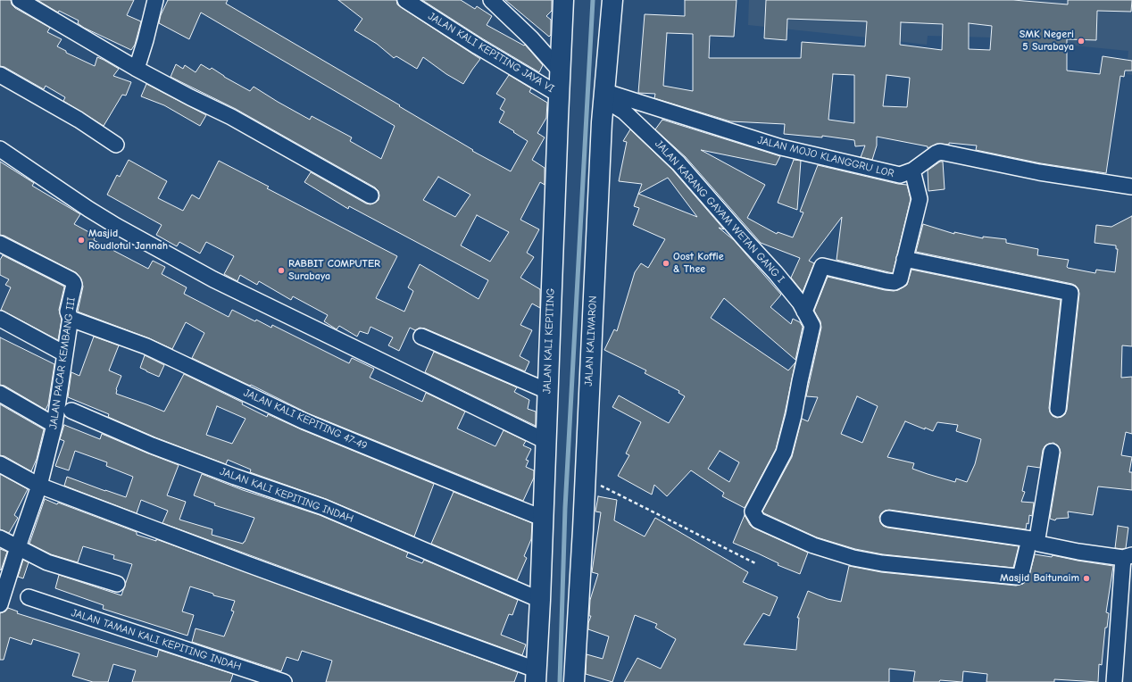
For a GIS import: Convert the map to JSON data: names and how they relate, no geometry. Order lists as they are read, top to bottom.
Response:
{
  "streets": {
    "main road": ["JALAN KALI KEPITING", "JALAN KALIWARON"],
    "street": [
      "JALAN KALI KEPITING JAYA VI",
      "JALAN MOJO KLANGGRU LOR",
      "JALAN KARANG GAYAM WETAN GANG I",
      "JALAN PACAR KEMBANG III",
      "JALAN KALI KEPITING 47-49",
      "JALAN KALI KEPITING INDAH",
      "JALAN TAMAN KALI KEPITING INDAH"
    ]
  },
  "crossings": [
    ["JALAN KALI KEPITING JAYA VI", "JALAN KALI KEPITING"],
    ["JALAN MOJO KLANGGRU LOR", "JALAN KARANG GAYAM WETAN GANG I"],
    ["JALAN MOJO KLANGGRU LOR", "JALAN KALIWARON"],
    ["JALAN KARANG GAYAM WETAN GANG I", "JALAN KALIWARON"],
    ["JALAN KALI KEPITING", "JALAN KALI KEPITING 47-49"],
    ["JALAN KALI KEPITING", "JALAN KALI KEPITING INDAH"],
    ["JALAN PACAR KEMBANG III", "JALAN KALI KEPITING 47-49"]
  ],
  "places": [
    "SMK Negeri 5 Surabaya",
    "Masjid Roudlotul Jannah",
    "Oost Koffie & Thee",
    "RABBIT COMPUTER Surabaya",
    "Masjid Baitunaim"
  ]
}
